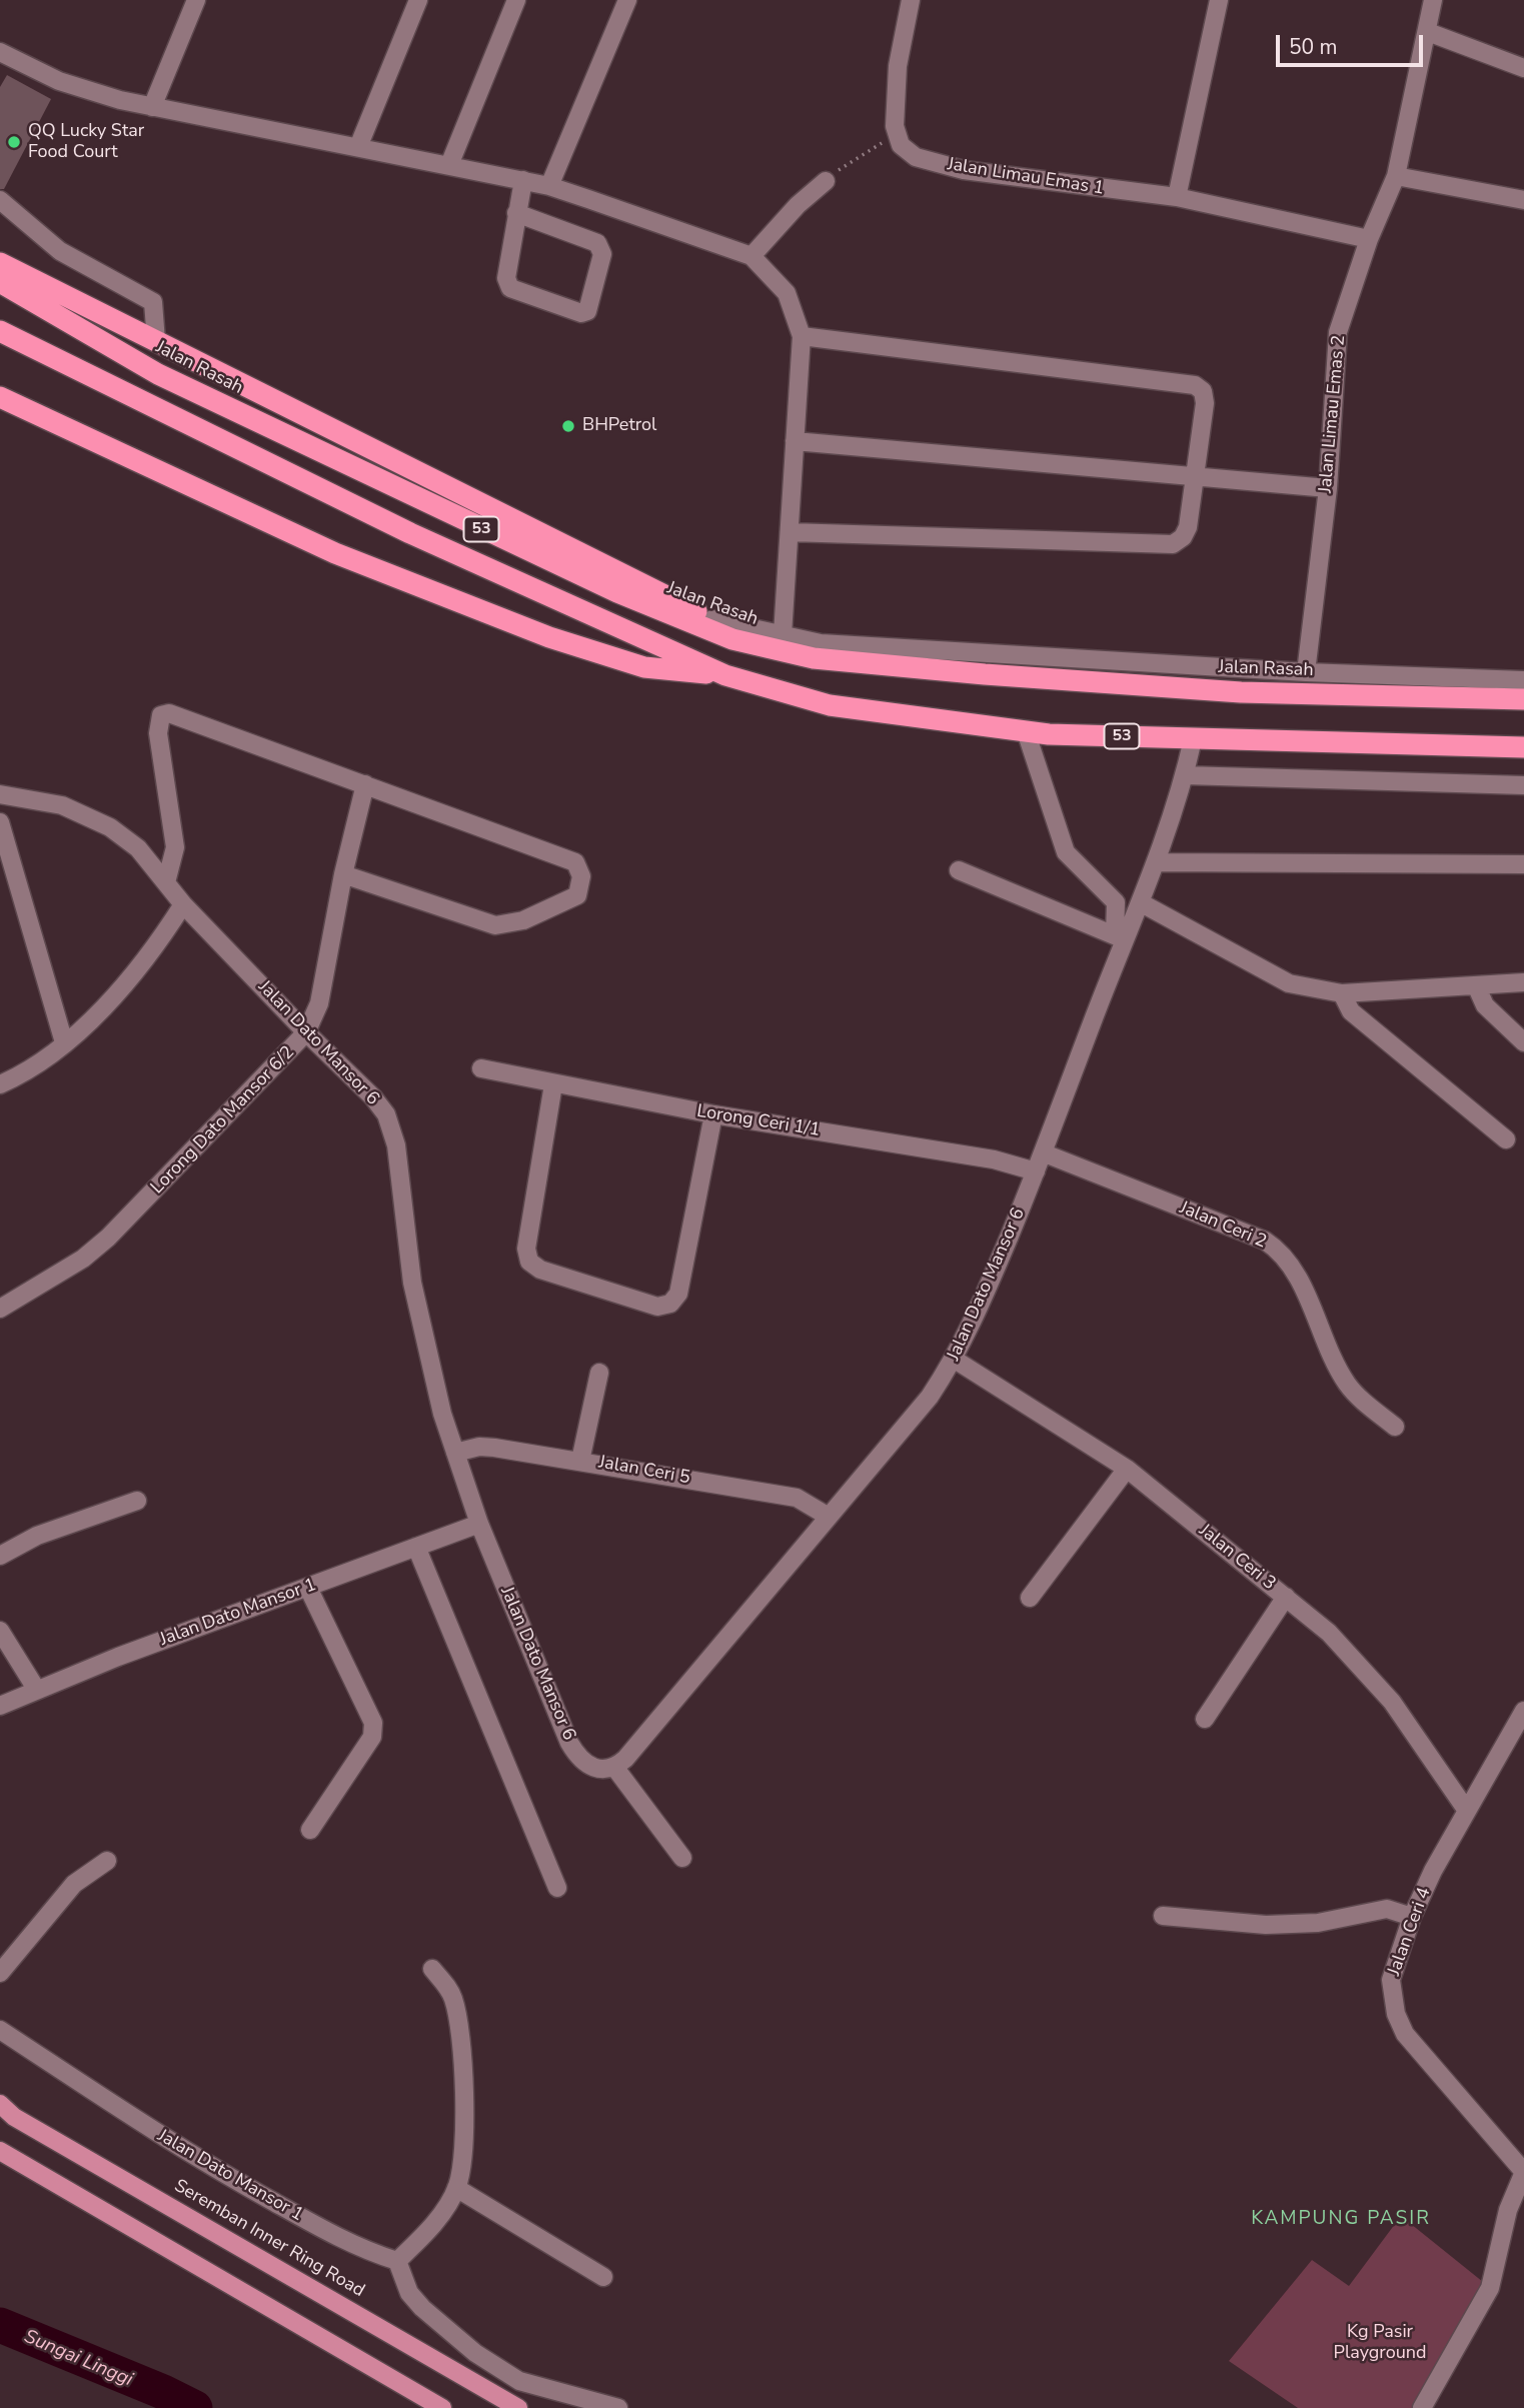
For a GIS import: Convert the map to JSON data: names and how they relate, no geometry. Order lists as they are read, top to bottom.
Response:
{
  "streets": {
    "highway": ["Jalan Rasah", "53"],
    "main road": ["Seremban Inner Ring Road"],
    "street": [
      "Jalan Limau Emas 1",
      "Jalan Limau Emas 2",
      "Jalan Dato Mansor 6",
      "Lorong Dato Mansor 6/2",
      "Lorong Ceri 1/1",
      "Jalan Ceri 2",
      "Jalan Ceri 5",
      "Jalan Ceri 3",
      "Jalan Dato Mansor 1",
      "Jalan Ceri 4"
    ]
  },
  "crossings": [
    ["Jalan Limau Emas 1", "Jalan Limau Emas 2"],
    ["53", "Jalan Dato Mansor 6"],
    ["Jalan Dato Mansor 6", "Lorong Dato Mansor 6/2"],
    ["Jalan Dato Mansor 6", "Lorong Ceri 1/1"],
    ["Jalan Dato Mansor 6", "Jalan Ceri 2"],
    ["Jalan Dato Mansor 6", "Jalan Ceri 5"],
    ["Jalan Dato Mansor 6", "Jalan Ceri 3"],
    ["Jalan Dato Mansor 6", "Jalan Dato Mansor 1"],
    ["Jalan Ceri 3", "Jalan Ceri 4"]
  ],
  "districts": ["KAMPUNG PASIR"],
  "water": ["Sungai Linggi"],
  "parks": ["Kg Pasir Playground"],
  "places": ["QQ Lucky Star Food Court", "BHPetrol"],
  "scale_bar": "50 m"
}
